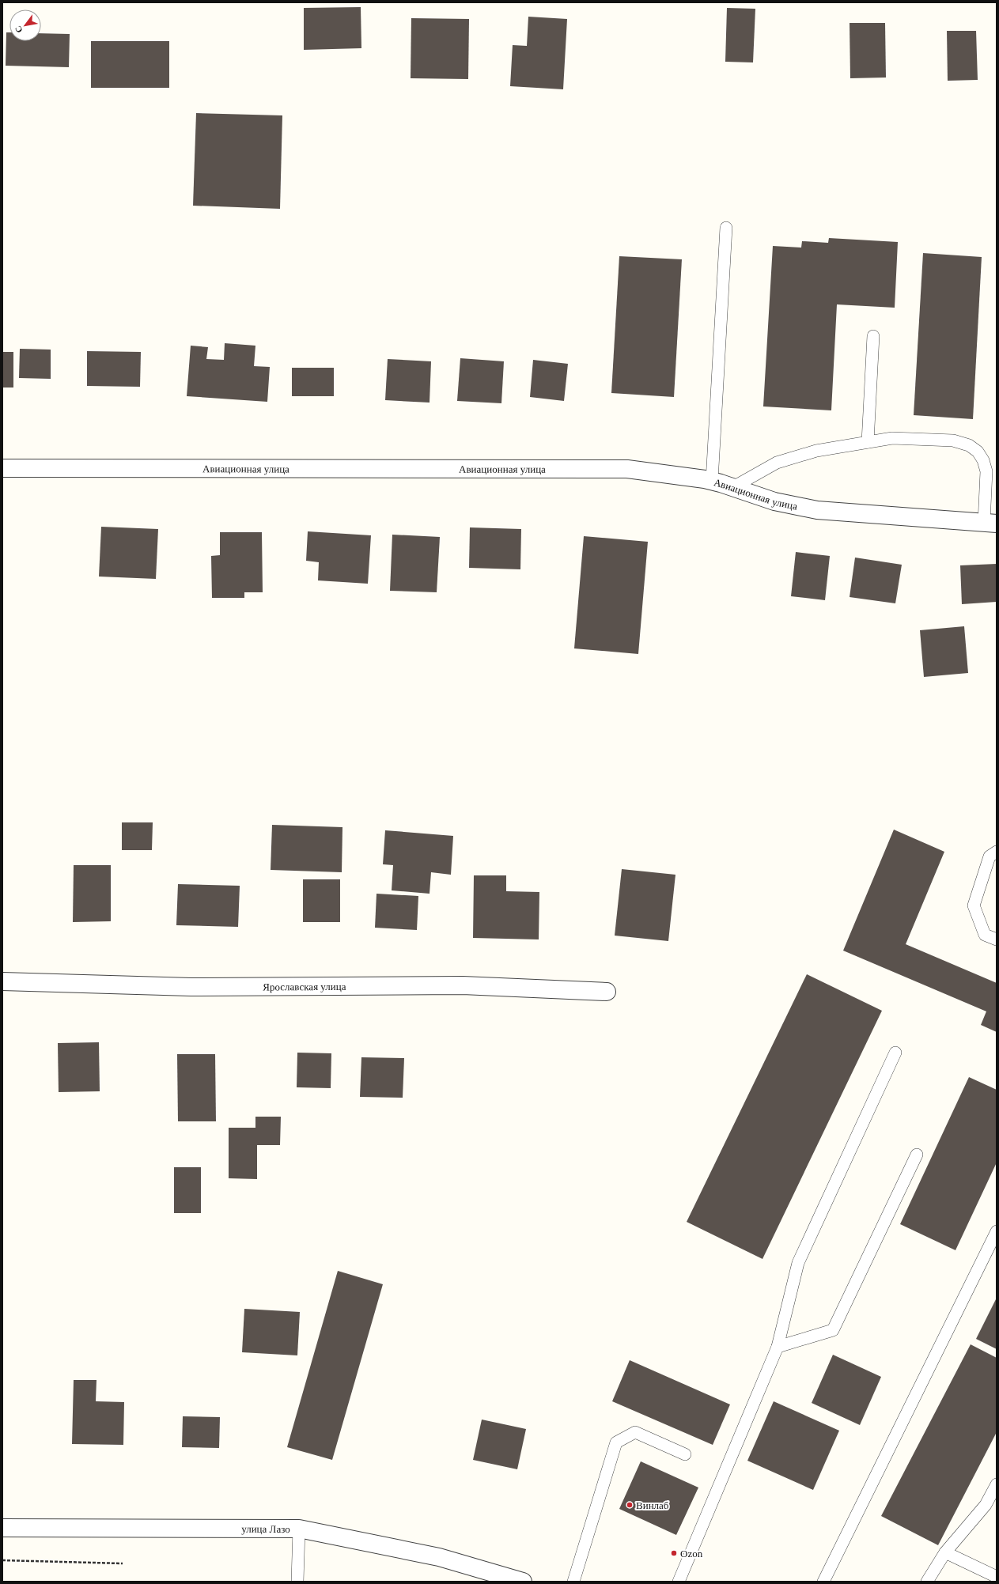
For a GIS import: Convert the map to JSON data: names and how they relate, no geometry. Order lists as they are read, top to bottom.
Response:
{
  "streets": {
    "street": ["Авиационная улица", "Ярославская улица", "улица Лазо"]
  },
  "places": ["Винлаб", "Ozon"],
  "north": "bottom left"
}
